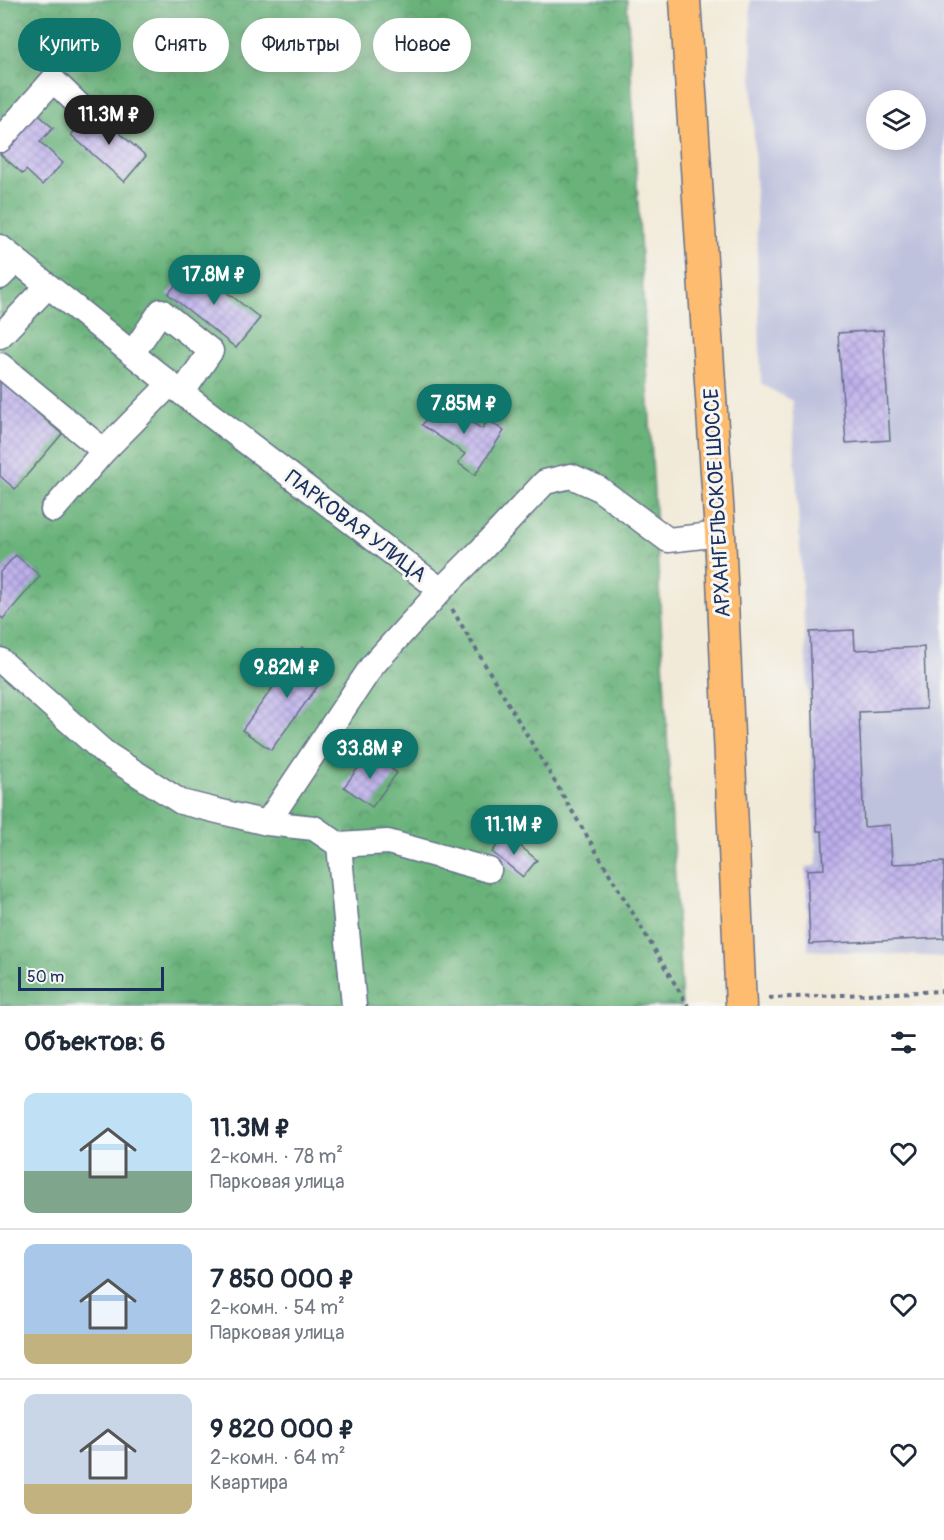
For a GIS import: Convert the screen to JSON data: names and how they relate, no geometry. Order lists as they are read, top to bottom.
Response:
{
  "streets": {
    "main road": ["АРХАНГЕЛЬСКОЕ ШОССЕ"],
    "street": ["ПАРКОВАЯ УЛИЦА"]
  },
  "crossings": [
    ["АРХАНГЕЛЬСКОЕ ШОССЕ", "ПАРКОВАЯ УЛИЦА"]
  ],
  "scale_bar": "50 m",
  "page": {
    "chip": [
      "Купить",
      "Снять",
      "Фильтры",
      "Новое"
    ],
    "price": [
      "11.3M ₽",
      "17.8M ₽",
      "7.85M ₽",
      "9.82M ₽",
      "33.8M ₽",
      "11.1M ₽"
    ],
    "scale": "50 m",
    "heading": "Объектов: 6",
    "list": [
      {
        "name": "11.3M ₽",
        "note": "2-комн. · 78 m² · Парковая улица"
      },
      {
        "name": "7 850 000 ₽",
        "note": "2-комн. · 54 m² · Парковая улица"
      },
      {
        "name": "9 820 000 ₽",
        "note": "2-комн. · 64 m² · Квартира"
      }
    ]
  }
}
